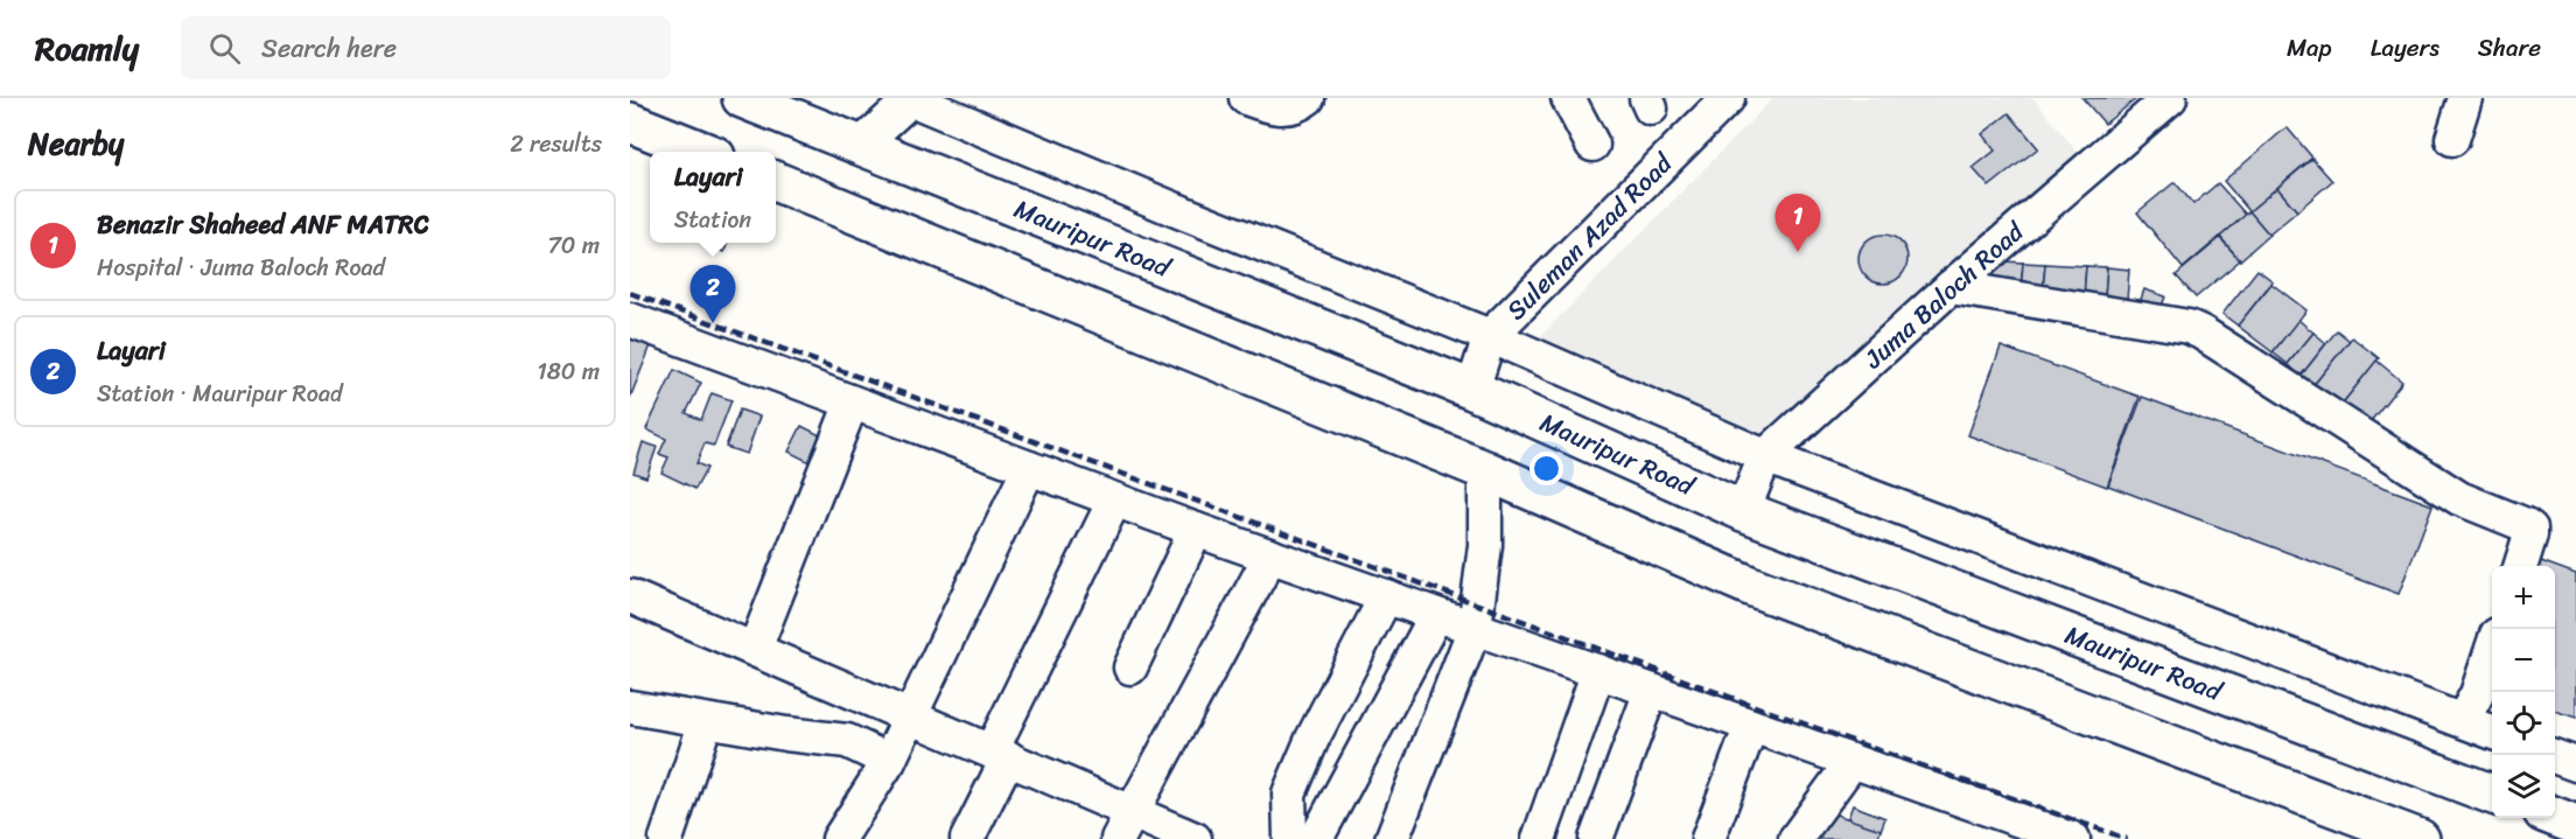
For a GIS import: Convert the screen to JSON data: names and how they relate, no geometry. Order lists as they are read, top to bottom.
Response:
{
  "streets": {
    "highway": ["Mauripur Road"],
    "street": ["Suleman Azad Road", "Juma Baloch Road"]
  },
  "crossings": [
    ["Suleman Azad Road", "Mauripur Road"],
    ["Mauripur Road", "Juma Baloch Road"]
  ],
  "page": {
    "header": "Roamly",
    "search": "Search here",
    "nav": ["Map", "Layers", "Share"],
    "heading": ["Nearby", "2 results"],
    "popup": ["Layari", "Station"],
    "list": [
      {
        "mark": "1",
        "name": "Benazir Shaheed ANF MATRC",
        "note": "Hospital · Juma Baloch Road",
        "value": "70 m"
      },
      {
        "mark": "2",
        "name": "Layari",
        "note": "Station · Mauripur Road",
        "value": "180 m"
      }
    ],
    "pins": ["1", "2"],
    "map_buttons": ["+", "−"]
  }
}
